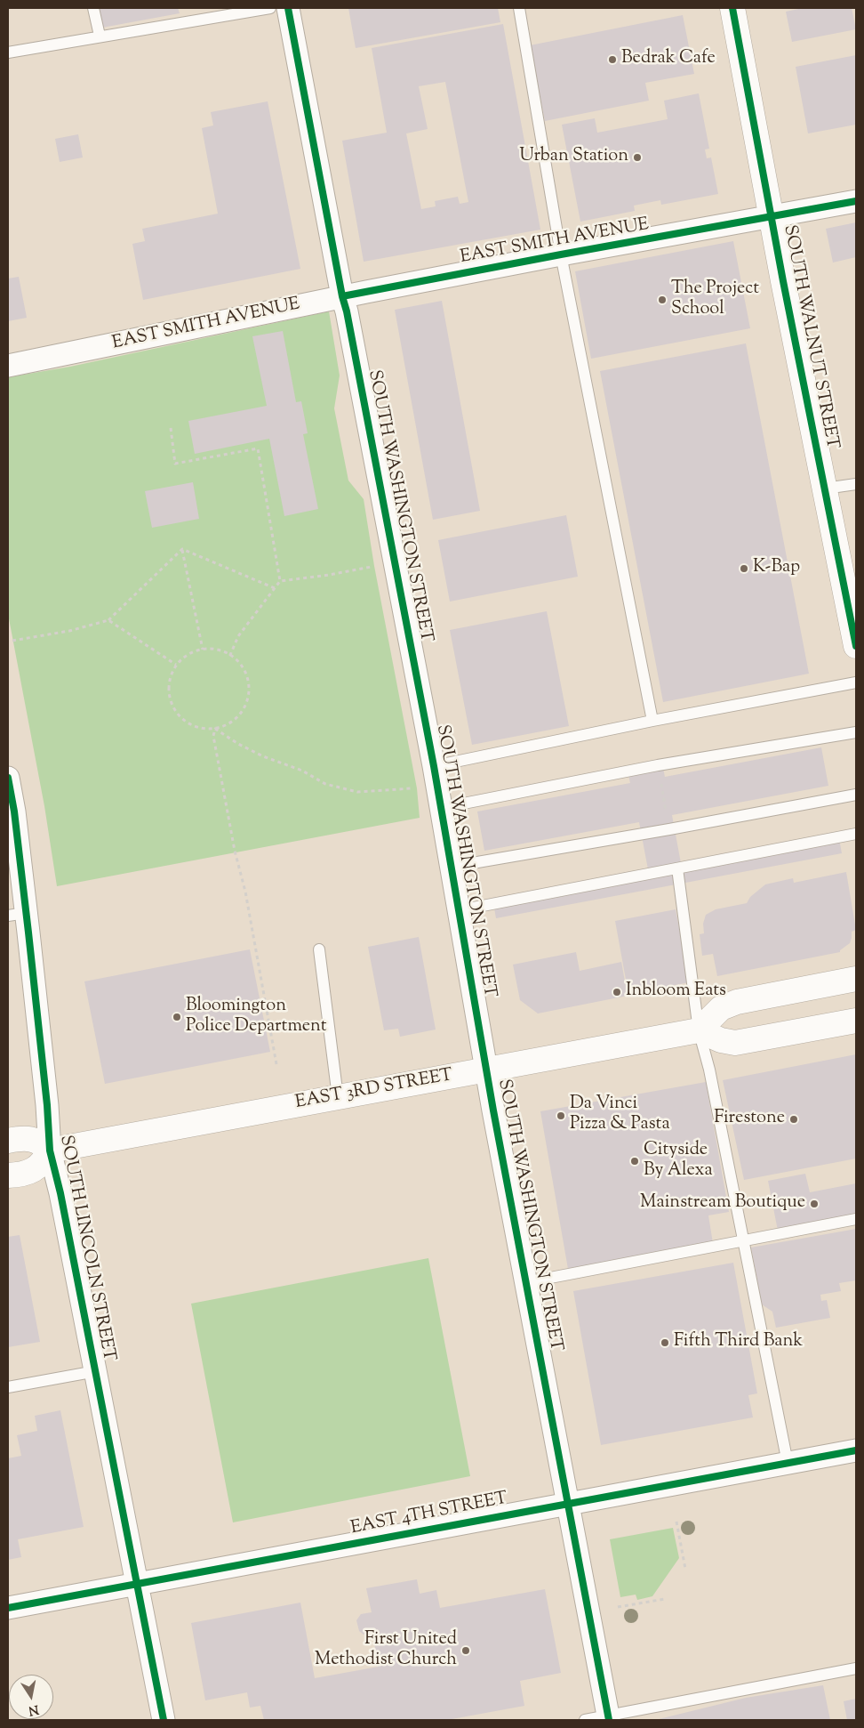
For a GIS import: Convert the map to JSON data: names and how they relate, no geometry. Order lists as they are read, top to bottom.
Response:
{
  "streets": {
    "main road": ["SOUTH WALNUT STREET", "EAST 3RD STREET"],
    "street": [
      "EAST SMITH AVENUE",
      "SOUTH WASHINGTON STREET",
      "SOUTH LINCOLN STREET",
      "EAST 4TH STREET"
    ]
  },
  "crossings": [
    ["EAST SMITH AVENUE", "SOUTH WALNUT STREET"],
    ["EAST SMITH AVENUE", "SOUTH WASHINGTON STREET"],
    ["SOUTH WASHINGTON STREET", "EAST 3RD STREET"],
    ["SOUTH WASHINGTON STREET", "EAST 4TH STREET"],
    ["EAST 3RD STREET", "SOUTH LINCOLN STREET"],
    ["SOUTH LINCOLN STREET", "EAST 4TH STREET"]
  ],
  "places": [
    "Bedrak Cafe",
    "Urban Station",
    "The Project School",
    "K-Bap",
    "Inbloom Eats",
    "Bloomington Police Department",
    "Da Vinci Pizza & Pasta",
    "Firestone",
    "Cityside By Alexa",
    "Mainstream Boutique",
    "Fifth Third Bank",
    "First United Methodist Church"
  ],
  "north": "bottom"
}
